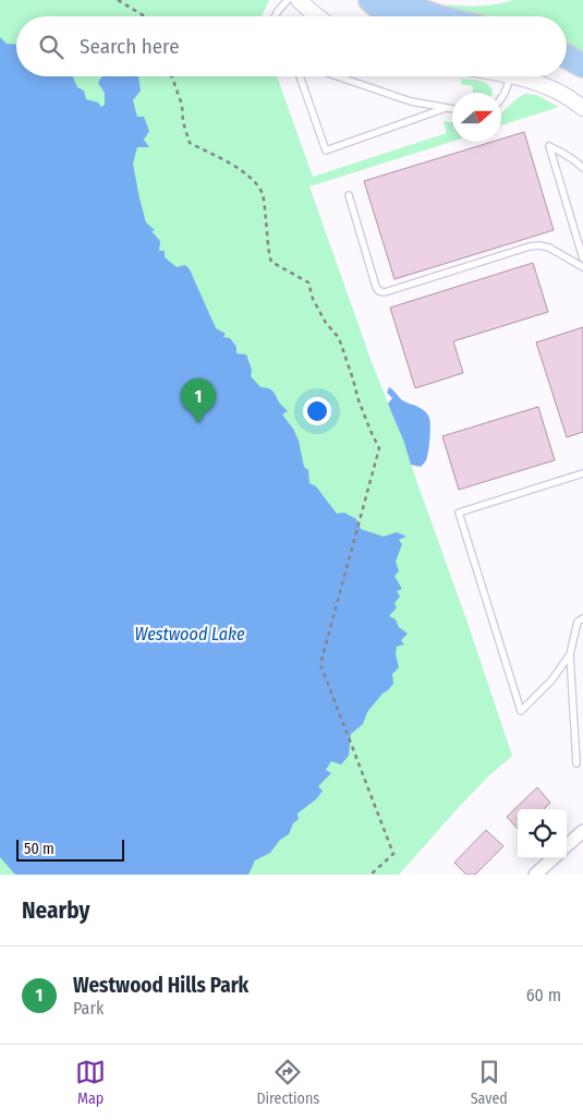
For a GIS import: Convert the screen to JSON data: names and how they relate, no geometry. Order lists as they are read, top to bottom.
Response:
{
  "water": ["Westwood Lake"],
  "scale_bar": "50 m",
  "north": "right",
  "page": {
    "search": "Search here",
    "pins": "1",
    "scale": "50 m",
    "heading": "Nearby",
    "list": [
      {
        "mark": "1",
        "name": "Westwood Hills Park",
        "note": "Park",
        "value": "60 m"
      }
    ],
    "nav": ["Map", "Directions", "Saved"]
  }
}
